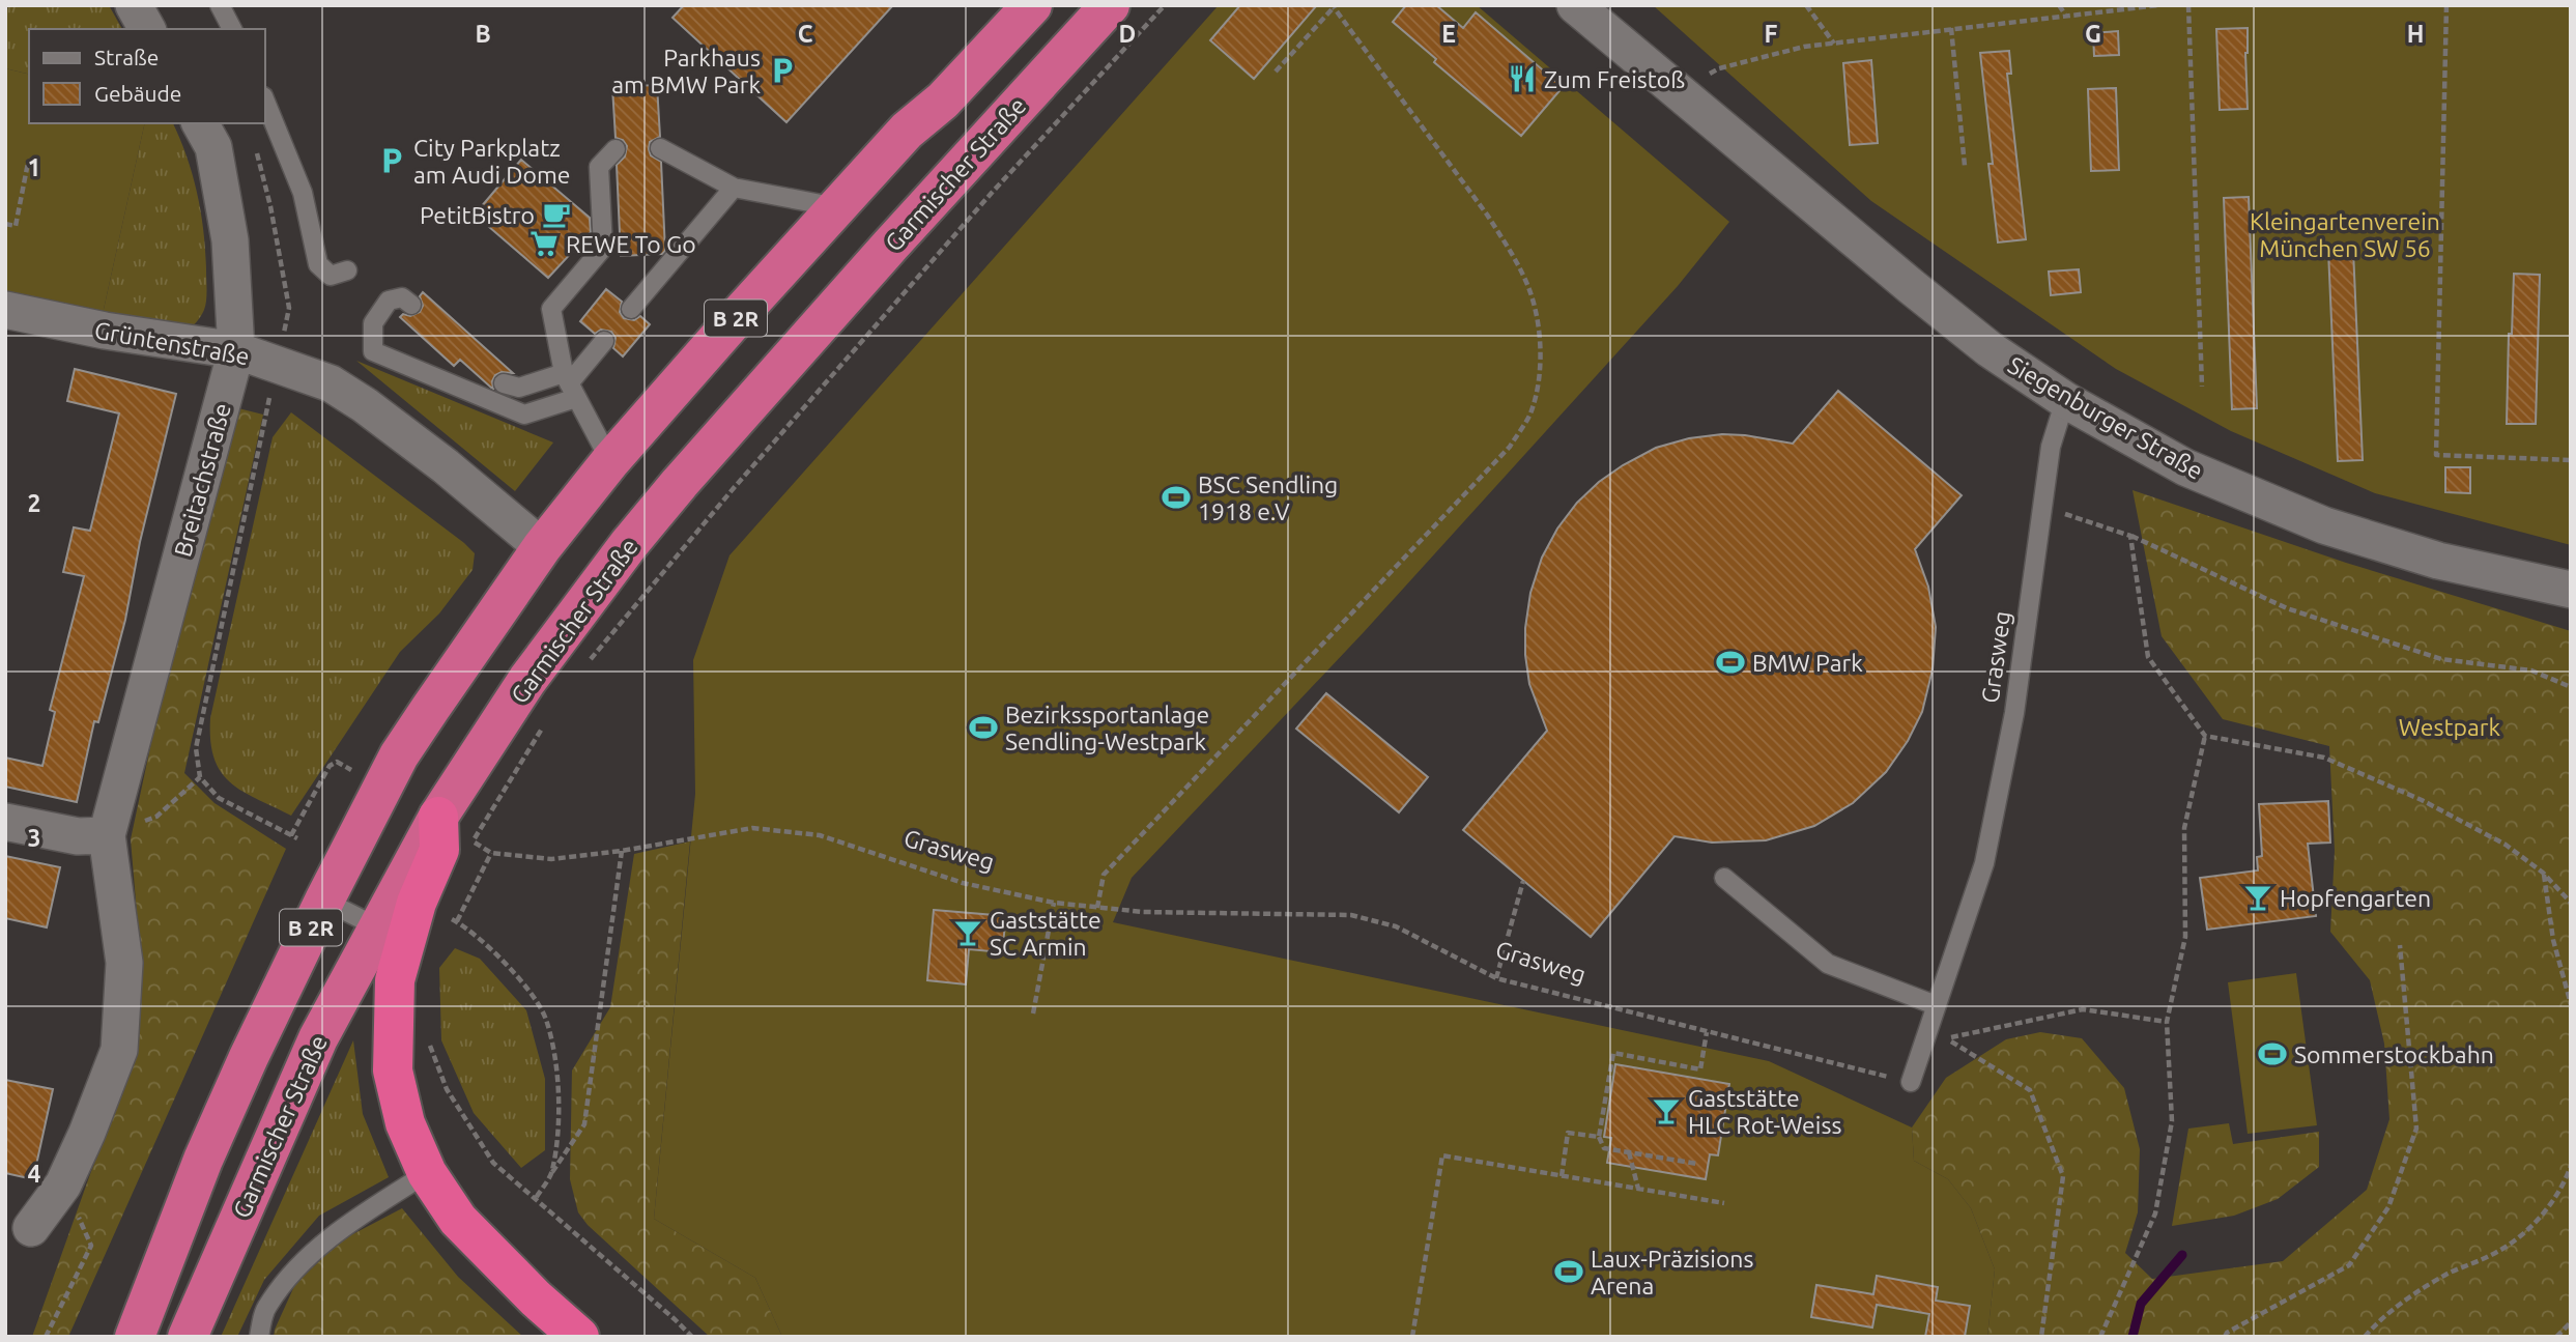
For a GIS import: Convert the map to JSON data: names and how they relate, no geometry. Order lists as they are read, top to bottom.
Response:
{
  "streets": {
    "highway": ["Garmischer Straße", "B 2R"],
    "street": ["Grüntenstraße", "Siegenburger Straße", "Breitachstraße"],
    "lane": ["Grasweg"]
  },
  "crossings": [
    ["Garmischer Straße", "Grasweg"],
    ["B 2R", "Grüntenstraße"],
    ["Grüntenstraße", "Breitachstraße"],
    ["Siegenburger Straße", "Grasweg"]
  ],
  "parks": ["Kleingartenverein München SW 56", "Westpark"],
  "places": {
    "parking": ["Parkhaus am BMW Park", "City Parkplatz am Audi Dome"],
    "restaurant": ["Zum Freistoß"],
    "cafe": ["PetitBistro"],
    "supermarket": ["REWE To Go"],
    "sports": [
      "BSC Sendling 1918 e.V",
      "BMW Park",
      "Bezirkssportanlage Sendling-Westpark",
      "Sommerstockbahn",
      "Laux-Präzisions Arena"
    ],
    "bar": ["Hopfengarten", "Gaststätte SC Armin", "Gaststätte HLC Rot-Weiss"]
  },
  "legend": ["Straße", "Gebäude"],
  "grid": {
    "columns": [
      "B",
      "C",
      "D",
      "E",
      "F",
      "G",
      "H"
    ],
    "rows": [
      "1",
      "2",
      "3",
      "4"
    ]
  }
}
